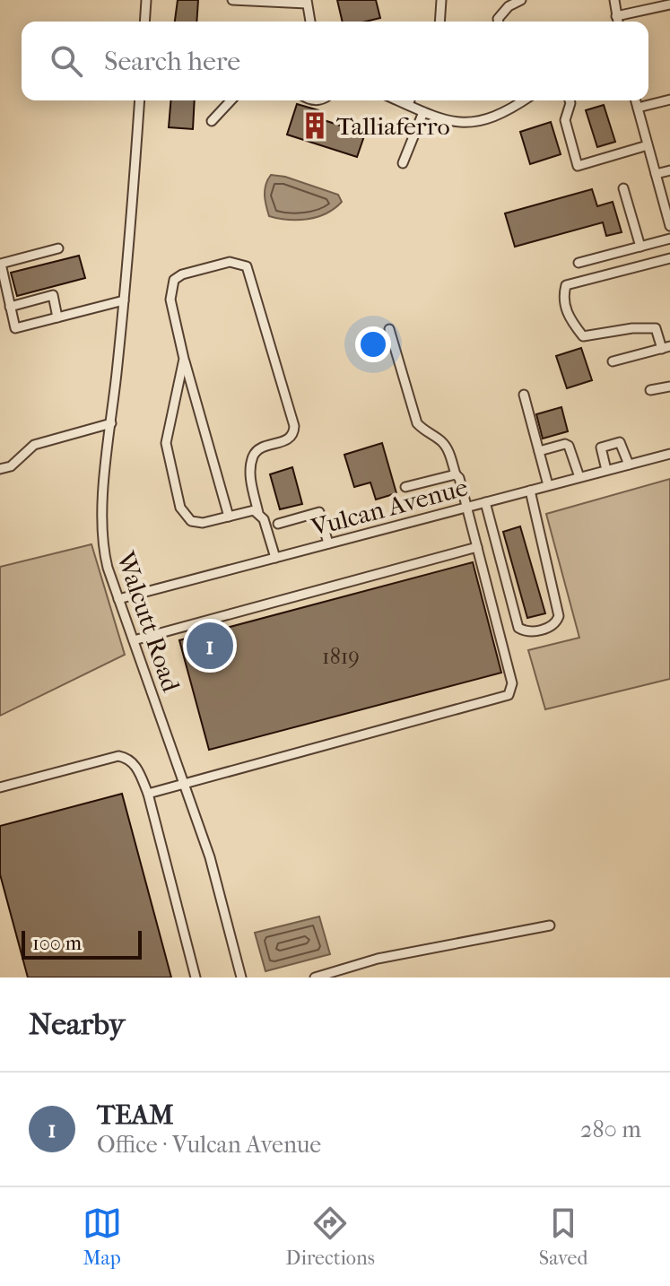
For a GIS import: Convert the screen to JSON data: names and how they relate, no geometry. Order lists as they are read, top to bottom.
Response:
{
  "streets": {
    "street": ["Vulcan Avenue", "Walcutt Road"]
  },
  "crossings": [
    ["Vulcan Avenue", "Walcutt Road"]
  ],
  "places": {
    "building": ["Talliaferro"]
  },
  "house_numbers": ["1819"],
  "scale_bar": "100 m",
  "page": {
    "search": "Search here",
    "pins": "1",
    "scale": "100 m",
    "heading": "Nearby",
    "list": [
      {
        "mark": "1",
        "name": "TEAM",
        "note": "Office · Vulcan Avenue",
        "value": "280 m"
      }
    ],
    "nav": ["Map", "Directions", "Saved"]
  }
}
